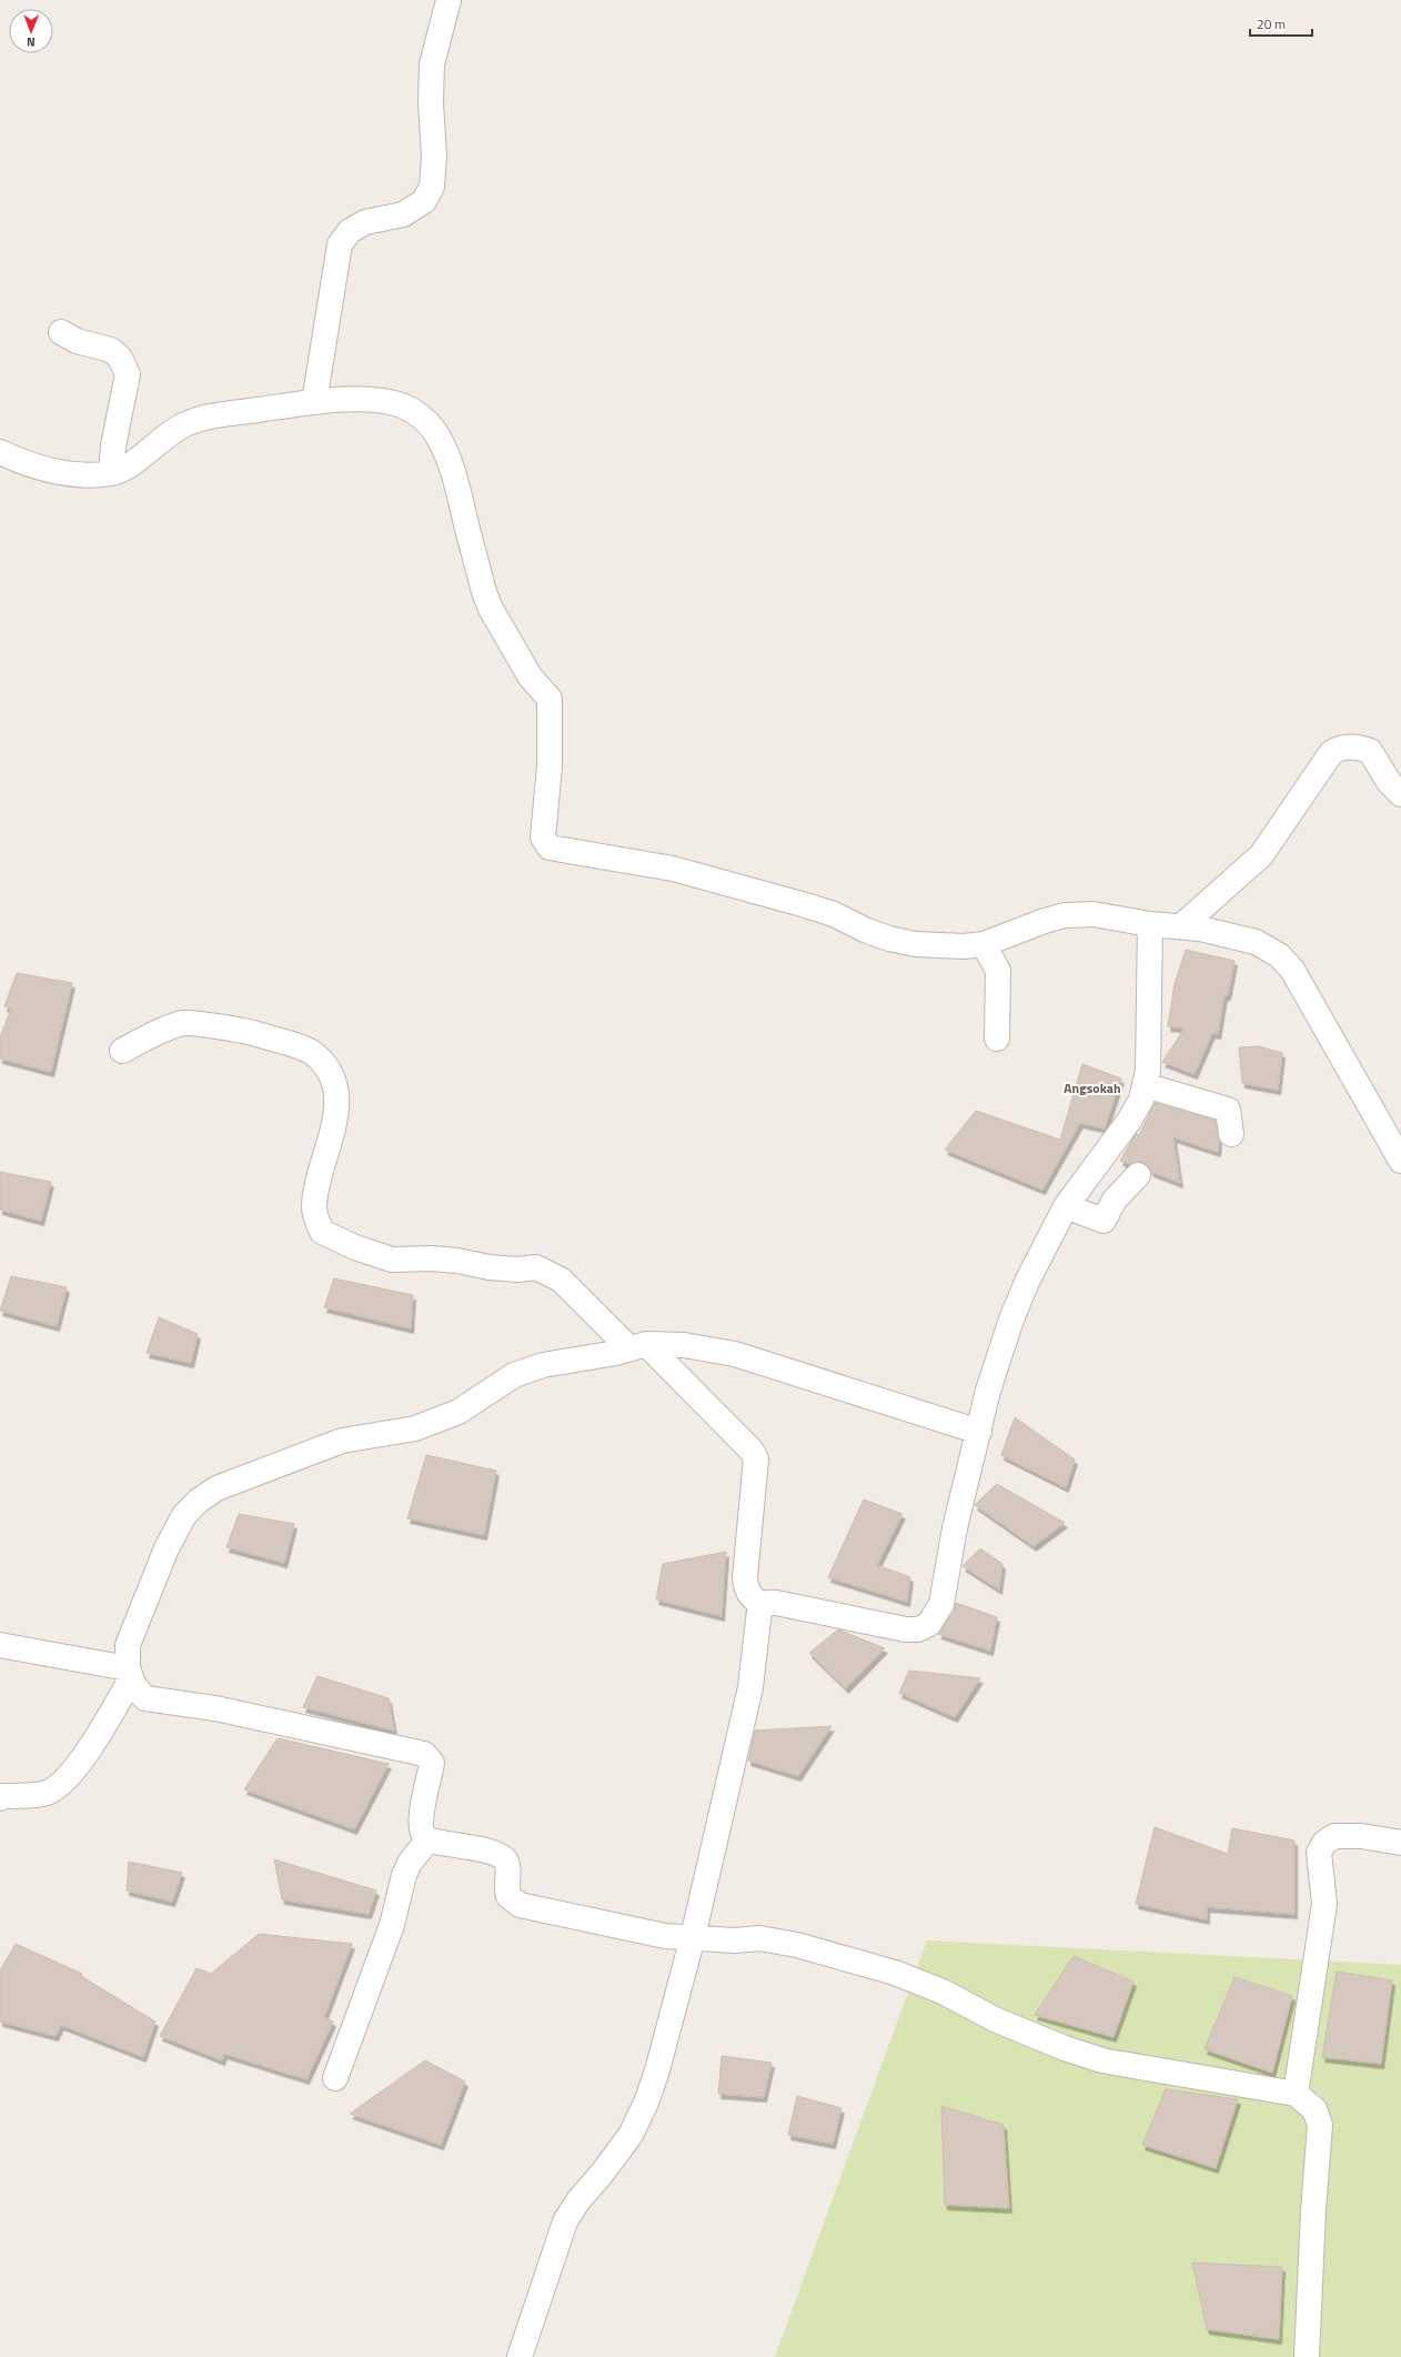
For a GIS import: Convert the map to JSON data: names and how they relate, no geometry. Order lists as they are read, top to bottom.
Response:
{
  "districts": ["Angsokah"],
  "scale_bar": "20 m",
  "north": "bottom"
}
